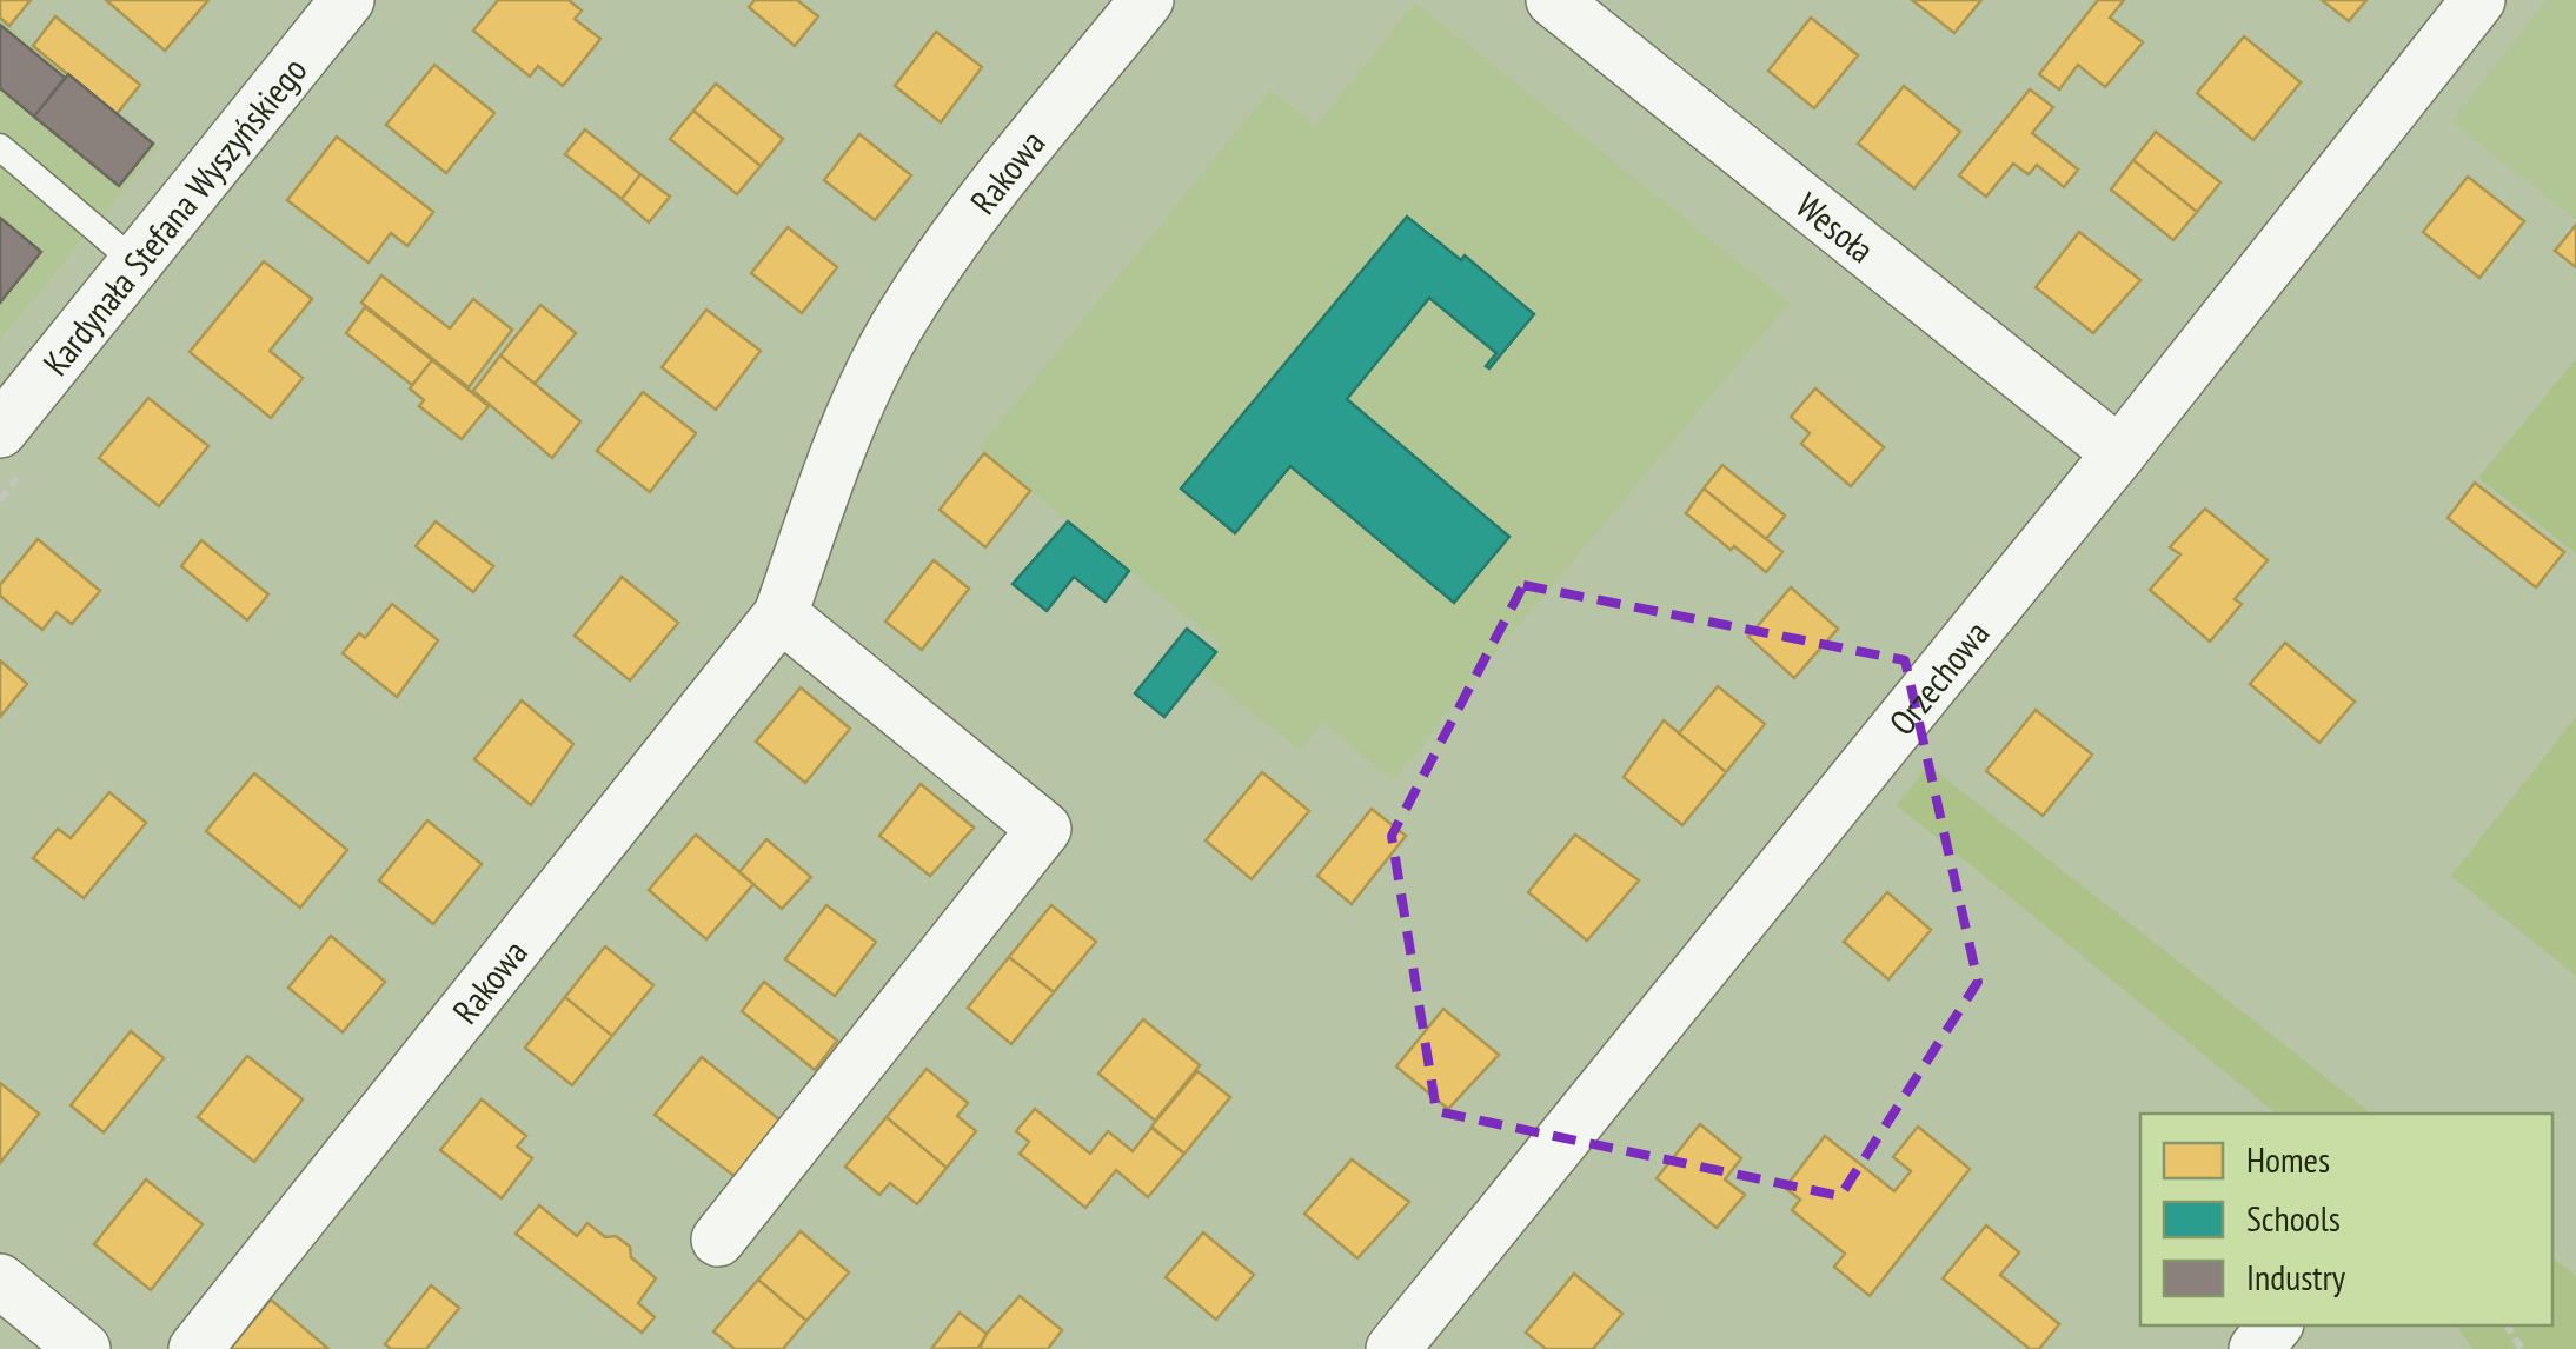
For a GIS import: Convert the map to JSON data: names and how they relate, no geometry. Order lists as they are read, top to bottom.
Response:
{
  "streets": {
    "street": [
      "Rakowa",
      "Kardynała Stefana Wyszyńskiego",
      "Wesoła",
      "Orzechowa"
    ]
  },
  "crossings": [
    ["Wesoła", "Orzechowa"]
  ],
  "legend": ["Homes", "Schools", "Industry"]
}
